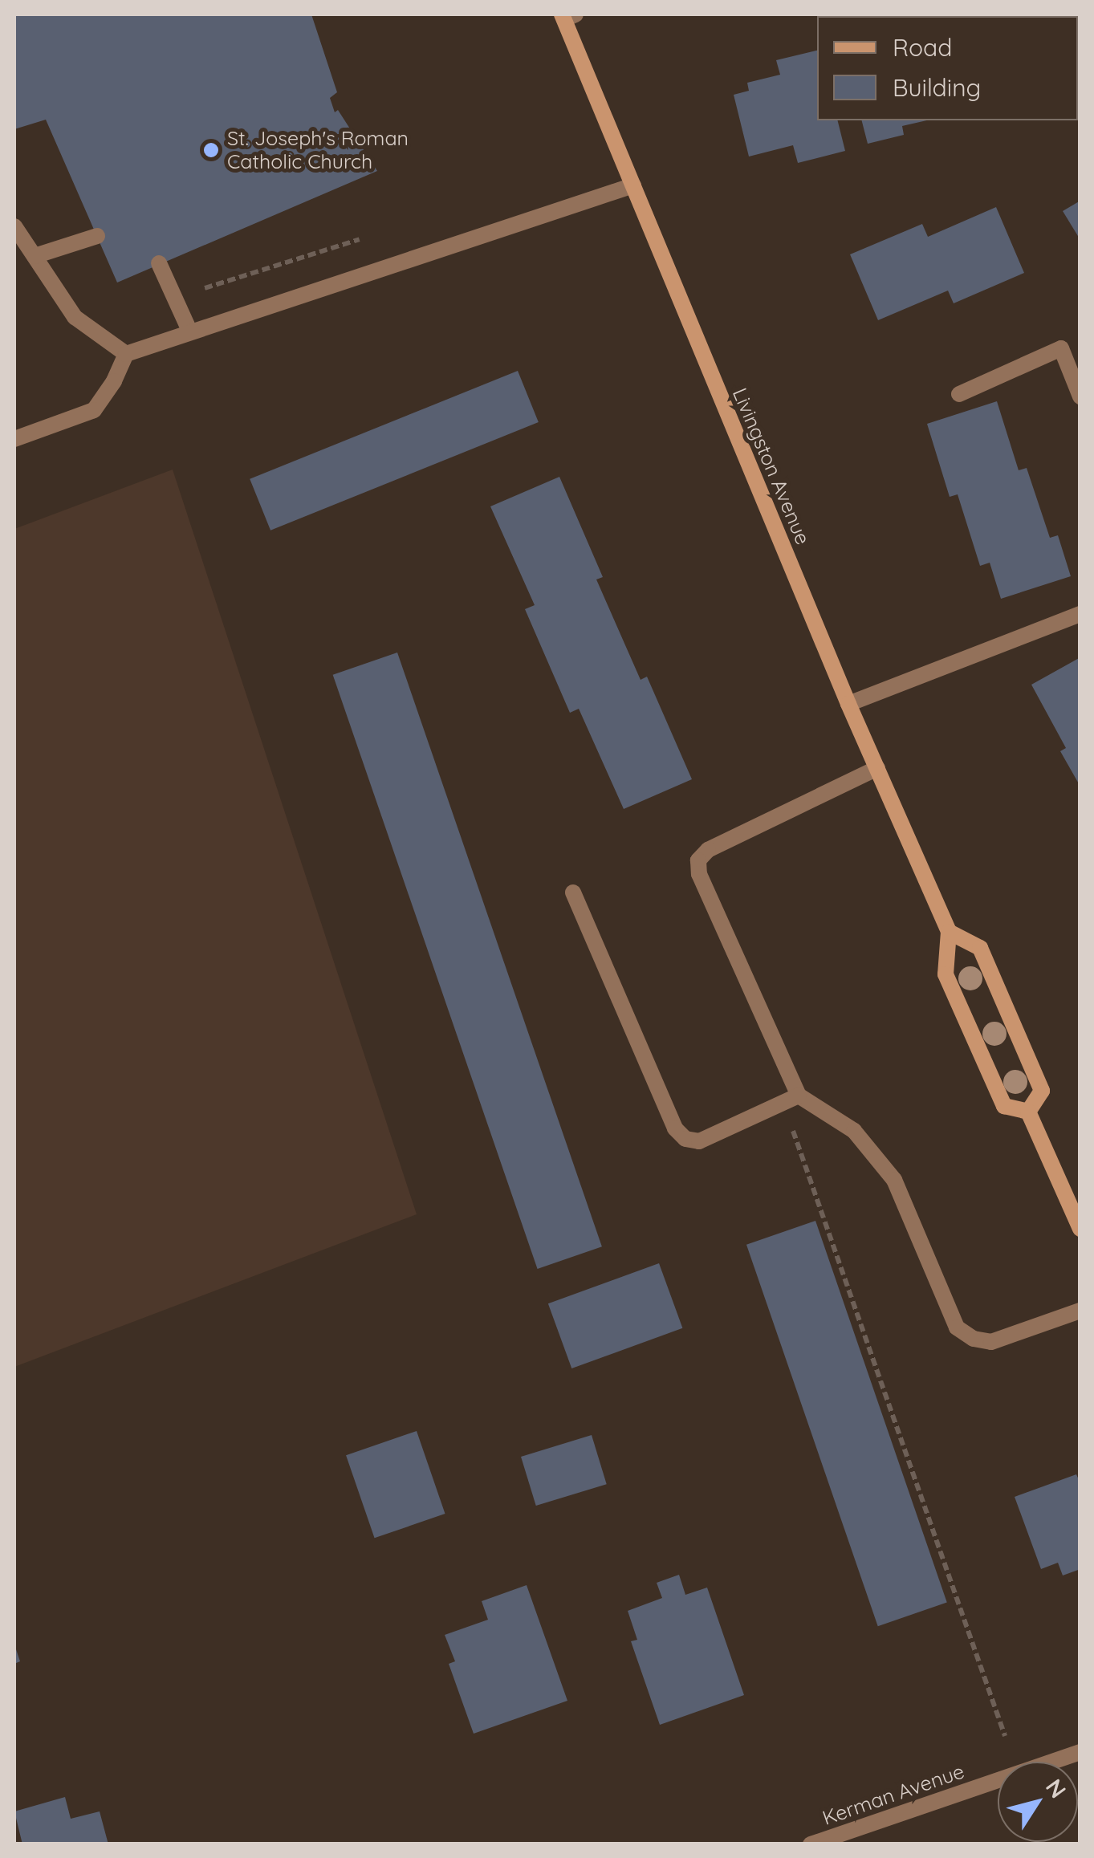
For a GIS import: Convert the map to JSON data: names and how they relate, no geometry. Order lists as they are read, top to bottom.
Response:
{
  "streets": {
    "main road": ["Livingston Avenue"],
    "street": ["Kerman Avenue"]
  },
  "places": ["St. Joseph's Roman Catholic Church"],
  "legend": ["Road", "Building"],
  "north": "top right"
}
